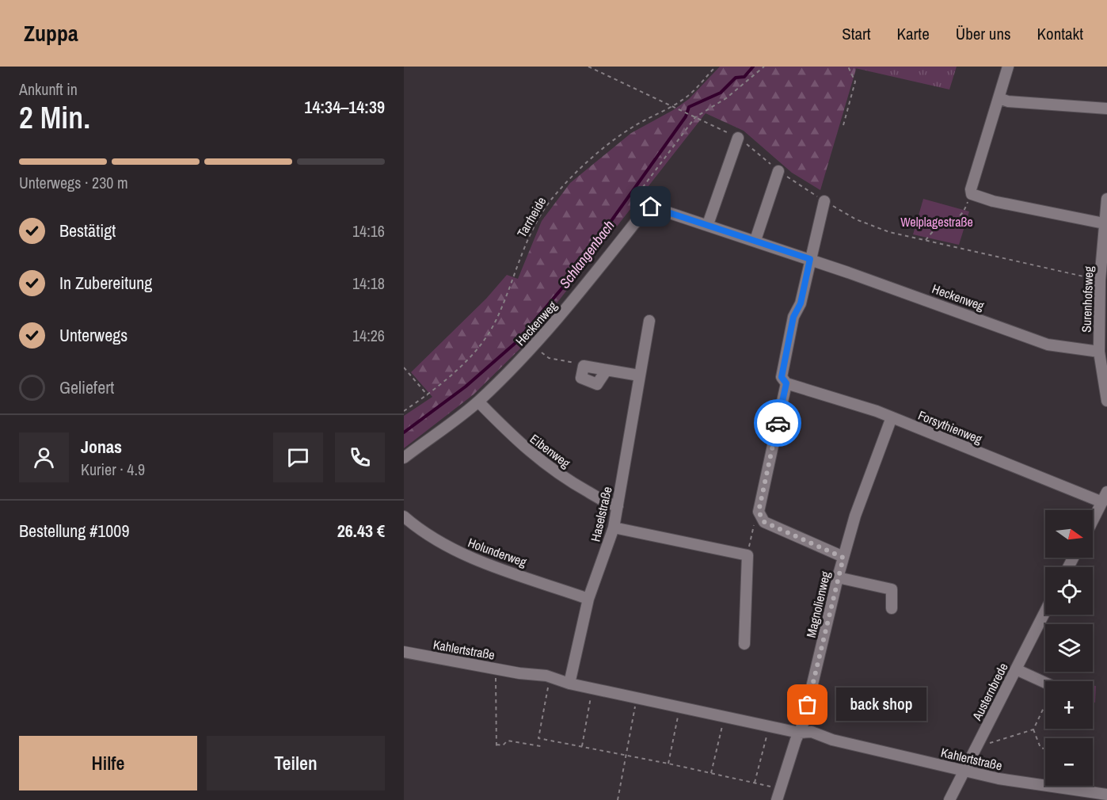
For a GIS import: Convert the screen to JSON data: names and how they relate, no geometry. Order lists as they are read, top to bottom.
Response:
{
  "streets": {
    "street": [
      "Heckenweg",
      "Surenhofsweg",
      "Forsythienweg",
      "Eibenweg",
      "Haselstraße",
      "Holunderweg",
      "Magnolienweg",
      "Kahlertstraße",
      "Austernbrede"
    ],
    "path": ["Tarrheide"]
  },
  "crossings": [
    ["Heckenweg", "Surenhofsweg"],
    ["Heckenweg", "Eibenweg"],
    ["Forsythienweg", "Magnolienweg"],
    ["Eibenweg", "Haselstraße"],
    ["Haselstraße", "Holunderweg"],
    ["Haselstraße", "Kahlertstraße"],
    ["Magnolienweg", "Kahlertstraße"],
    ["Kahlertstraße", "Austernbrede"]
  ],
  "water": ["Schlangenbach"],
  "parks": ["Welplagestraße"],
  "places": ["back shop"],
  "north": "right",
  "page": {
    "header": "Zuppa",
    "nav": [
      "Start",
      "Karte",
      "Über uns",
      "Kontakt"
    ],
    "heading": ["2 Min.", "Ankunft in", "14:34–14:39"],
    "panel": [
      "Jonas",
      "Kurier · 4.9",
      "Bestellung #1009",
      "26.43 €"
    ],
    "bar": "Unterwegs · 230 m",
    "list": [
      ["Bestätigt", "14:16"],
      ["In Zubereitung", "14:18"],
      ["Unterwegs", "14:26"],
      "Geliefert"
    ],
    "map_buttons": ["+", "−"],
    "bubble": "back shop",
    "buttons": ["Hilfe", "Teilen"]
  }
}
